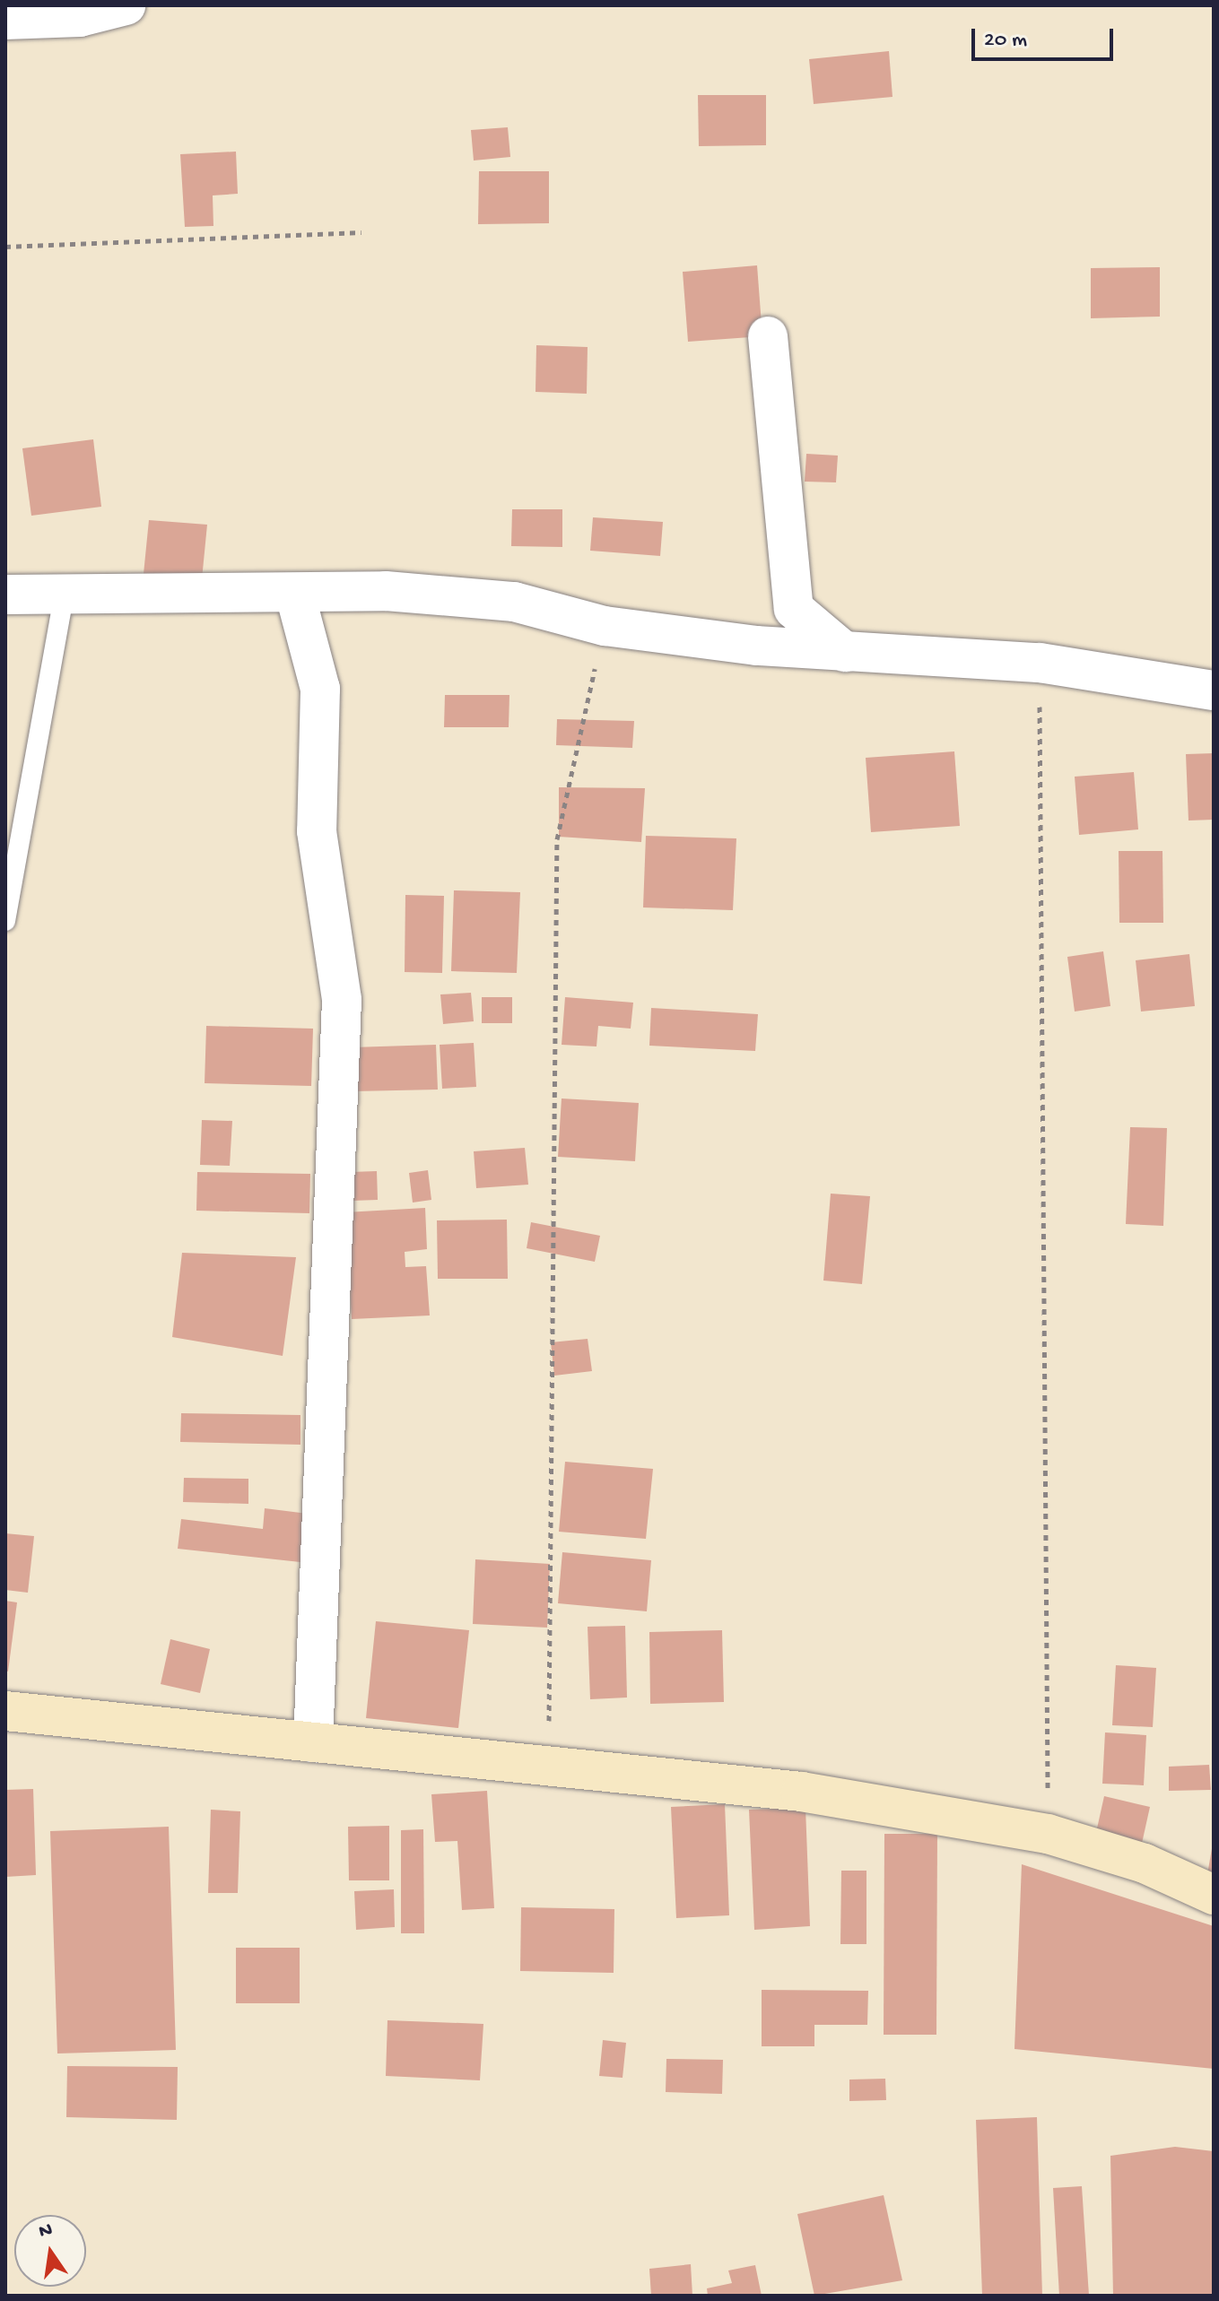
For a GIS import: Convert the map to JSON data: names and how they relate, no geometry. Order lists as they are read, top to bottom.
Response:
{
  "scale_bar": "20 m",
  "north": "top"
}
